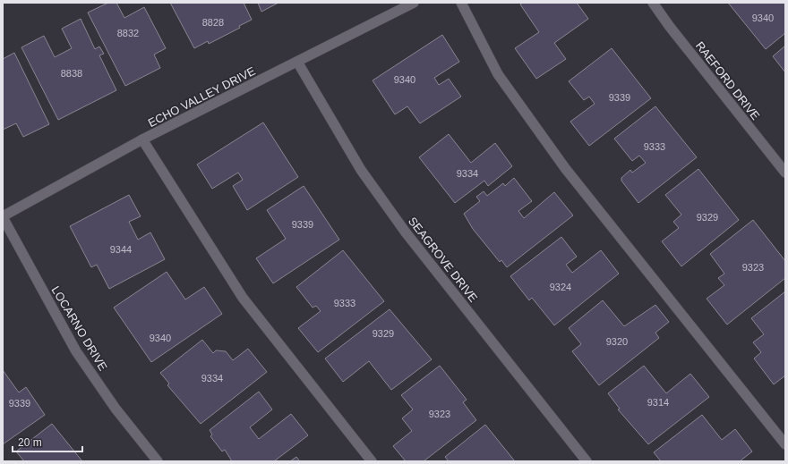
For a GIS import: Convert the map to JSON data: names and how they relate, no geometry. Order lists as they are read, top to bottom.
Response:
{
  "streets": {
    "street": [
      "RAEFORD DRIVE",
      "ECHO VALLEY DRIVE",
      "SEAGROVE DRIVE",
      "LOCARNO DRIVE"
    ]
  },
  "crossings": [
    ["ECHO VALLEY DRIVE", "SEAGROVE DRIVE"],
    ["ECHO VALLEY DRIVE", "LOCARNO DRIVE"]
  ],
  "house_numbers": [
    "9340",
    "8828",
    "8832",
    "8838",
    "9340",
    "9339",
    "9333",
    "9334",
    "9329",
    "9339",
    "9344",
    "9323",
    "9324",
    "9333",
    "9329",
    "9340",
    "9320",
    "9334",
    "9314",
    "9339",
    "9323"
  ],
  "scale_bar": "20 m"
}
